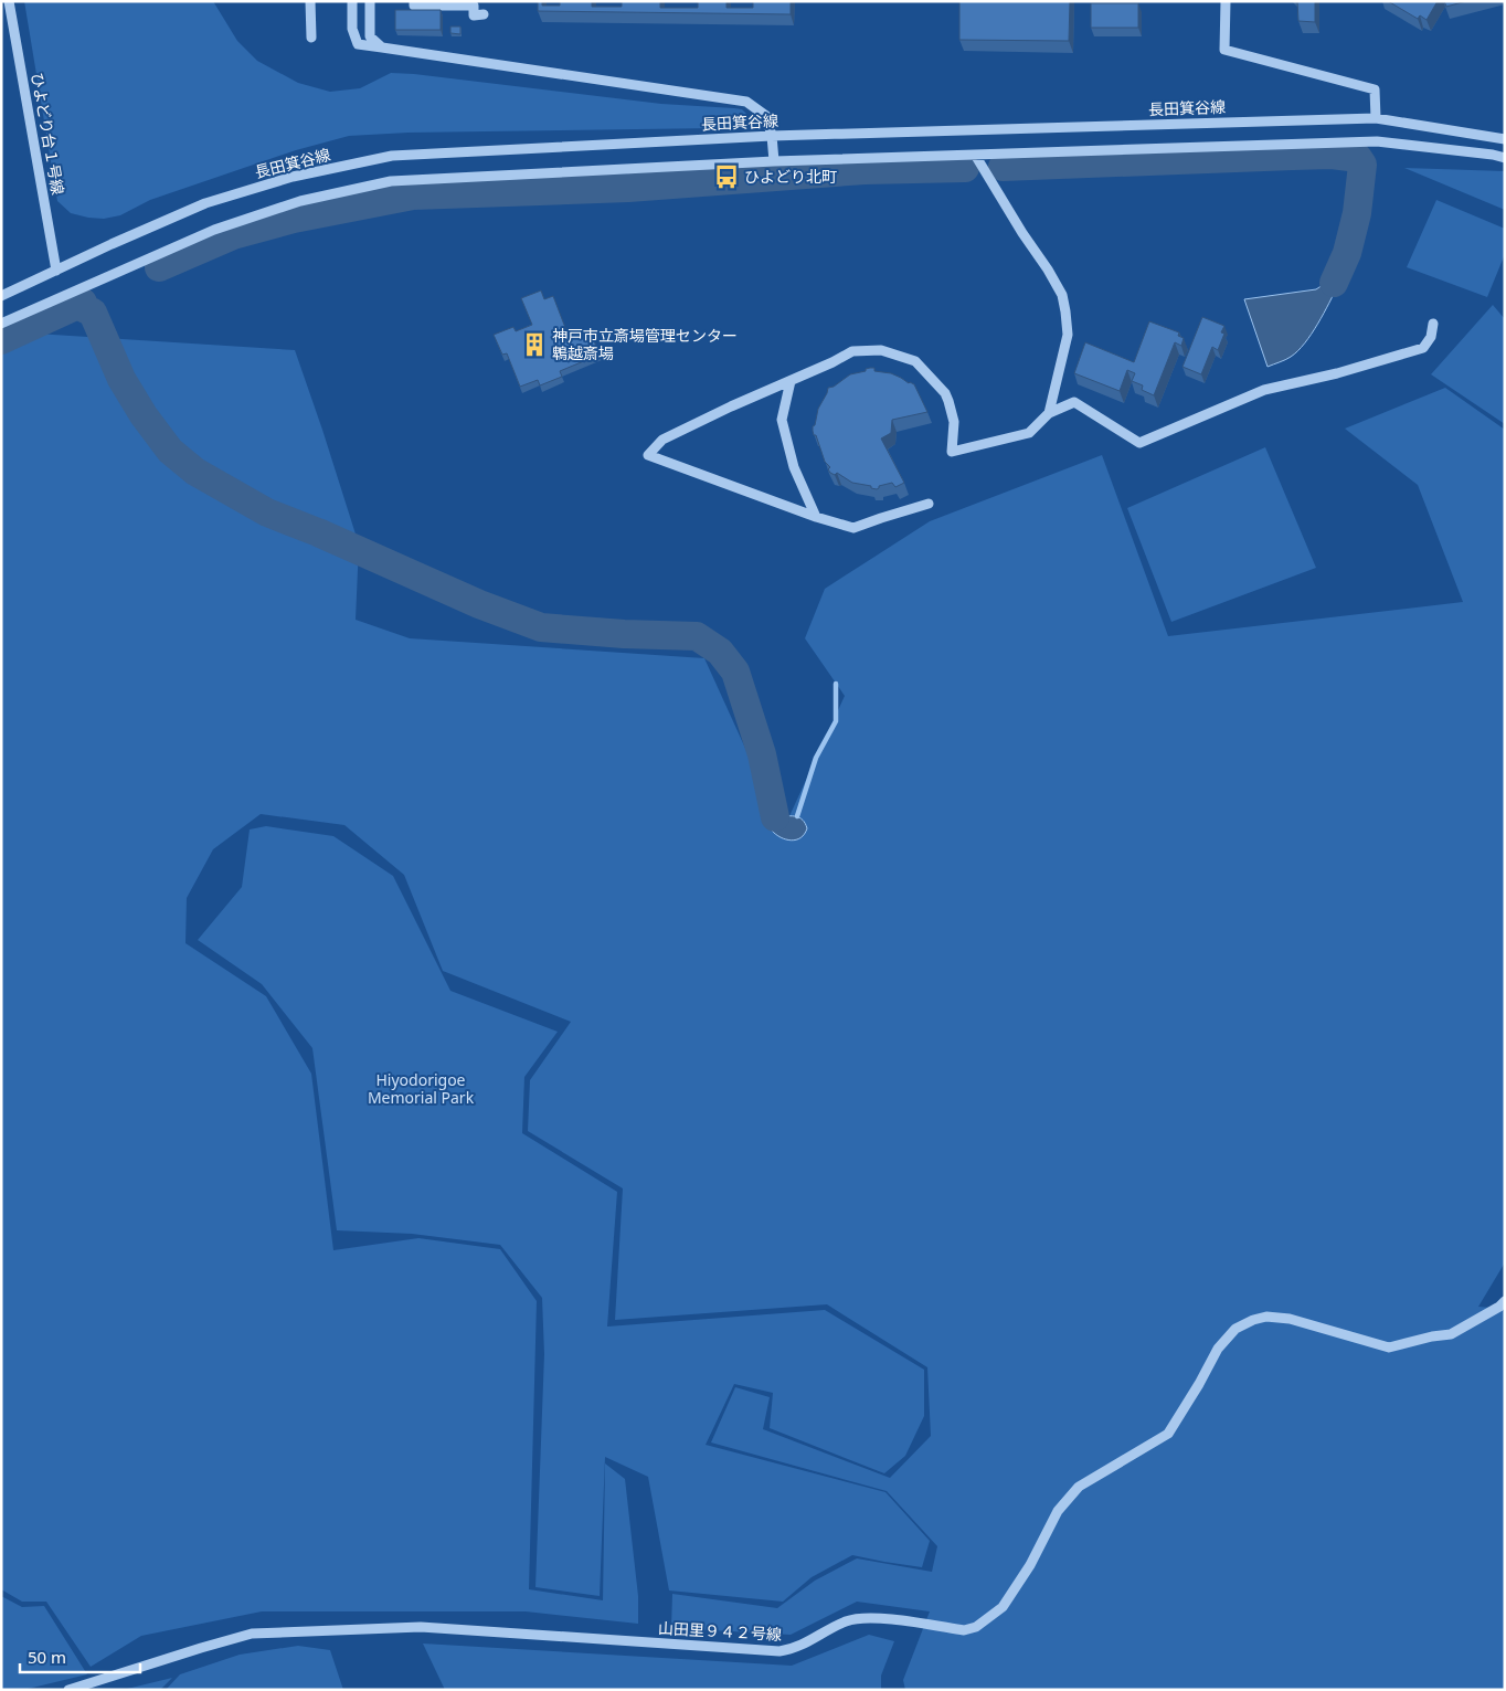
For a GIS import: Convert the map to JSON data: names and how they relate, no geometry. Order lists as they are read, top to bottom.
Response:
{
  "streets": {
    "street": ["長田箕谷線", "ひよどり台１号線", "山田里９４２号線"]
  },
  "crossings": [
    ["長田箕谷線", "ひよどり台１号線"]
  ],
  "parks": ["Hiyodorigoe Memorial Park"],
  "places": {
    "bus stop": ["ひよどり北町"],
    "building": ["神戸市立斎場管理センター 鵯越斎場"]
  },
  "scale_bar": "50 m"
}
